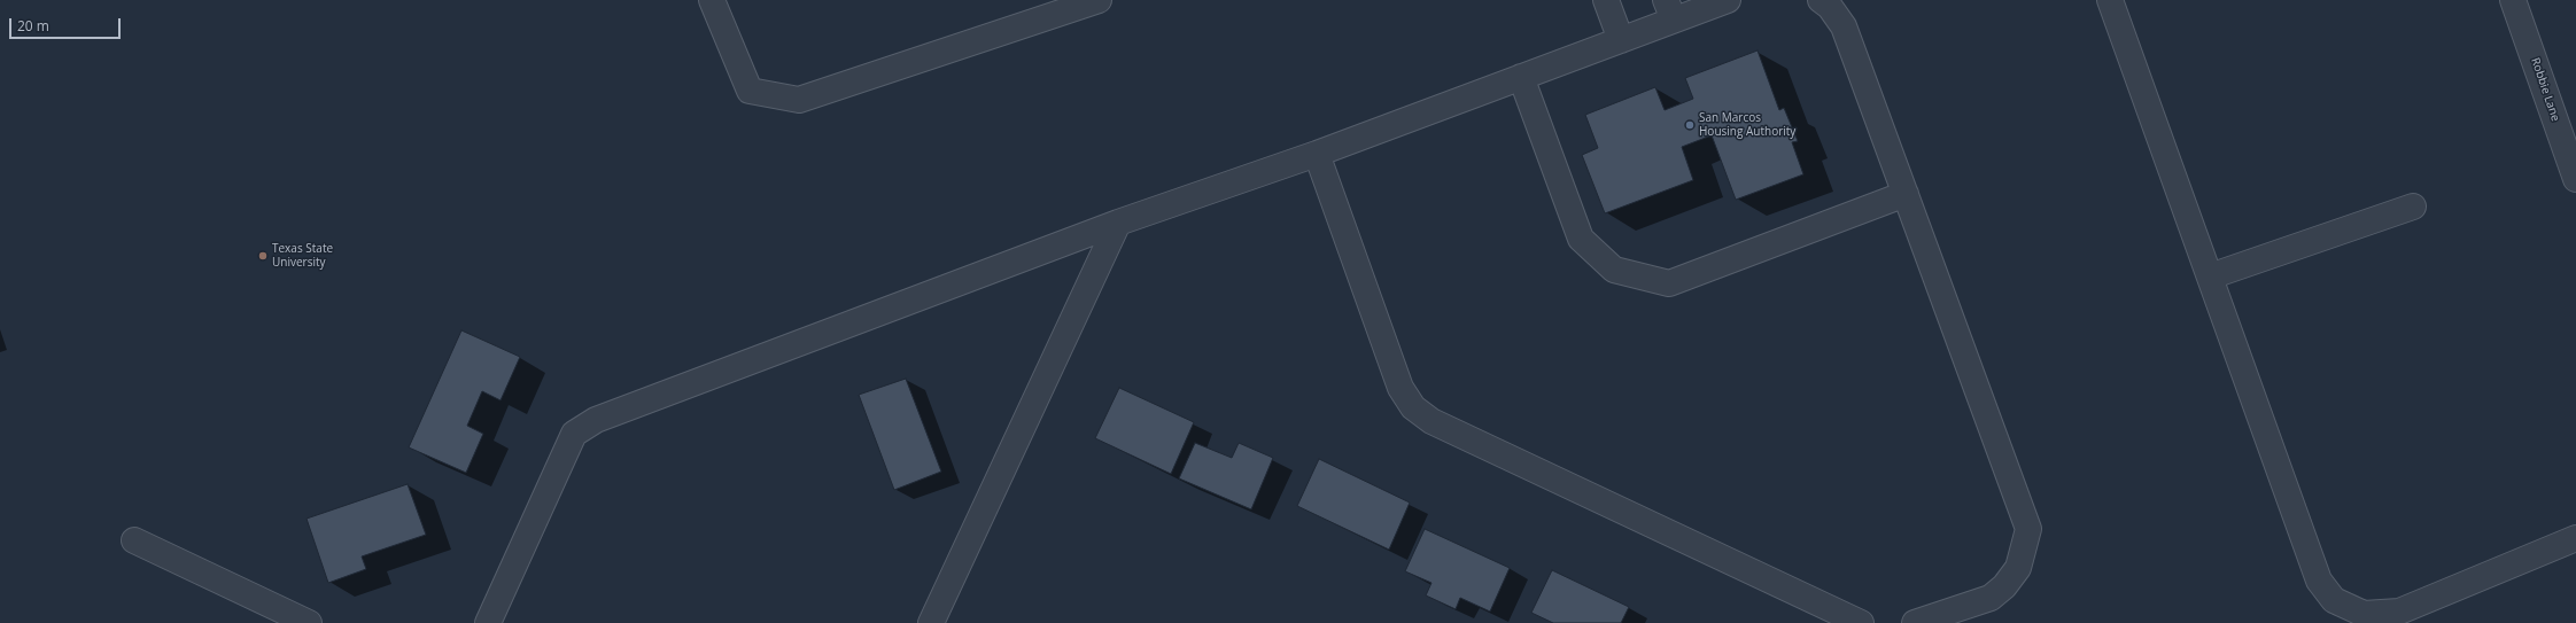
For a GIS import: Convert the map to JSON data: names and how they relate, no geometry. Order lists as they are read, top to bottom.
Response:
{
  "streets": {
    "street": ["Robbie Lane"]
  },
  "places": ["San Marcos Housing Authority", "Texas State University"],
  "scale_bar": "20 m"
}
